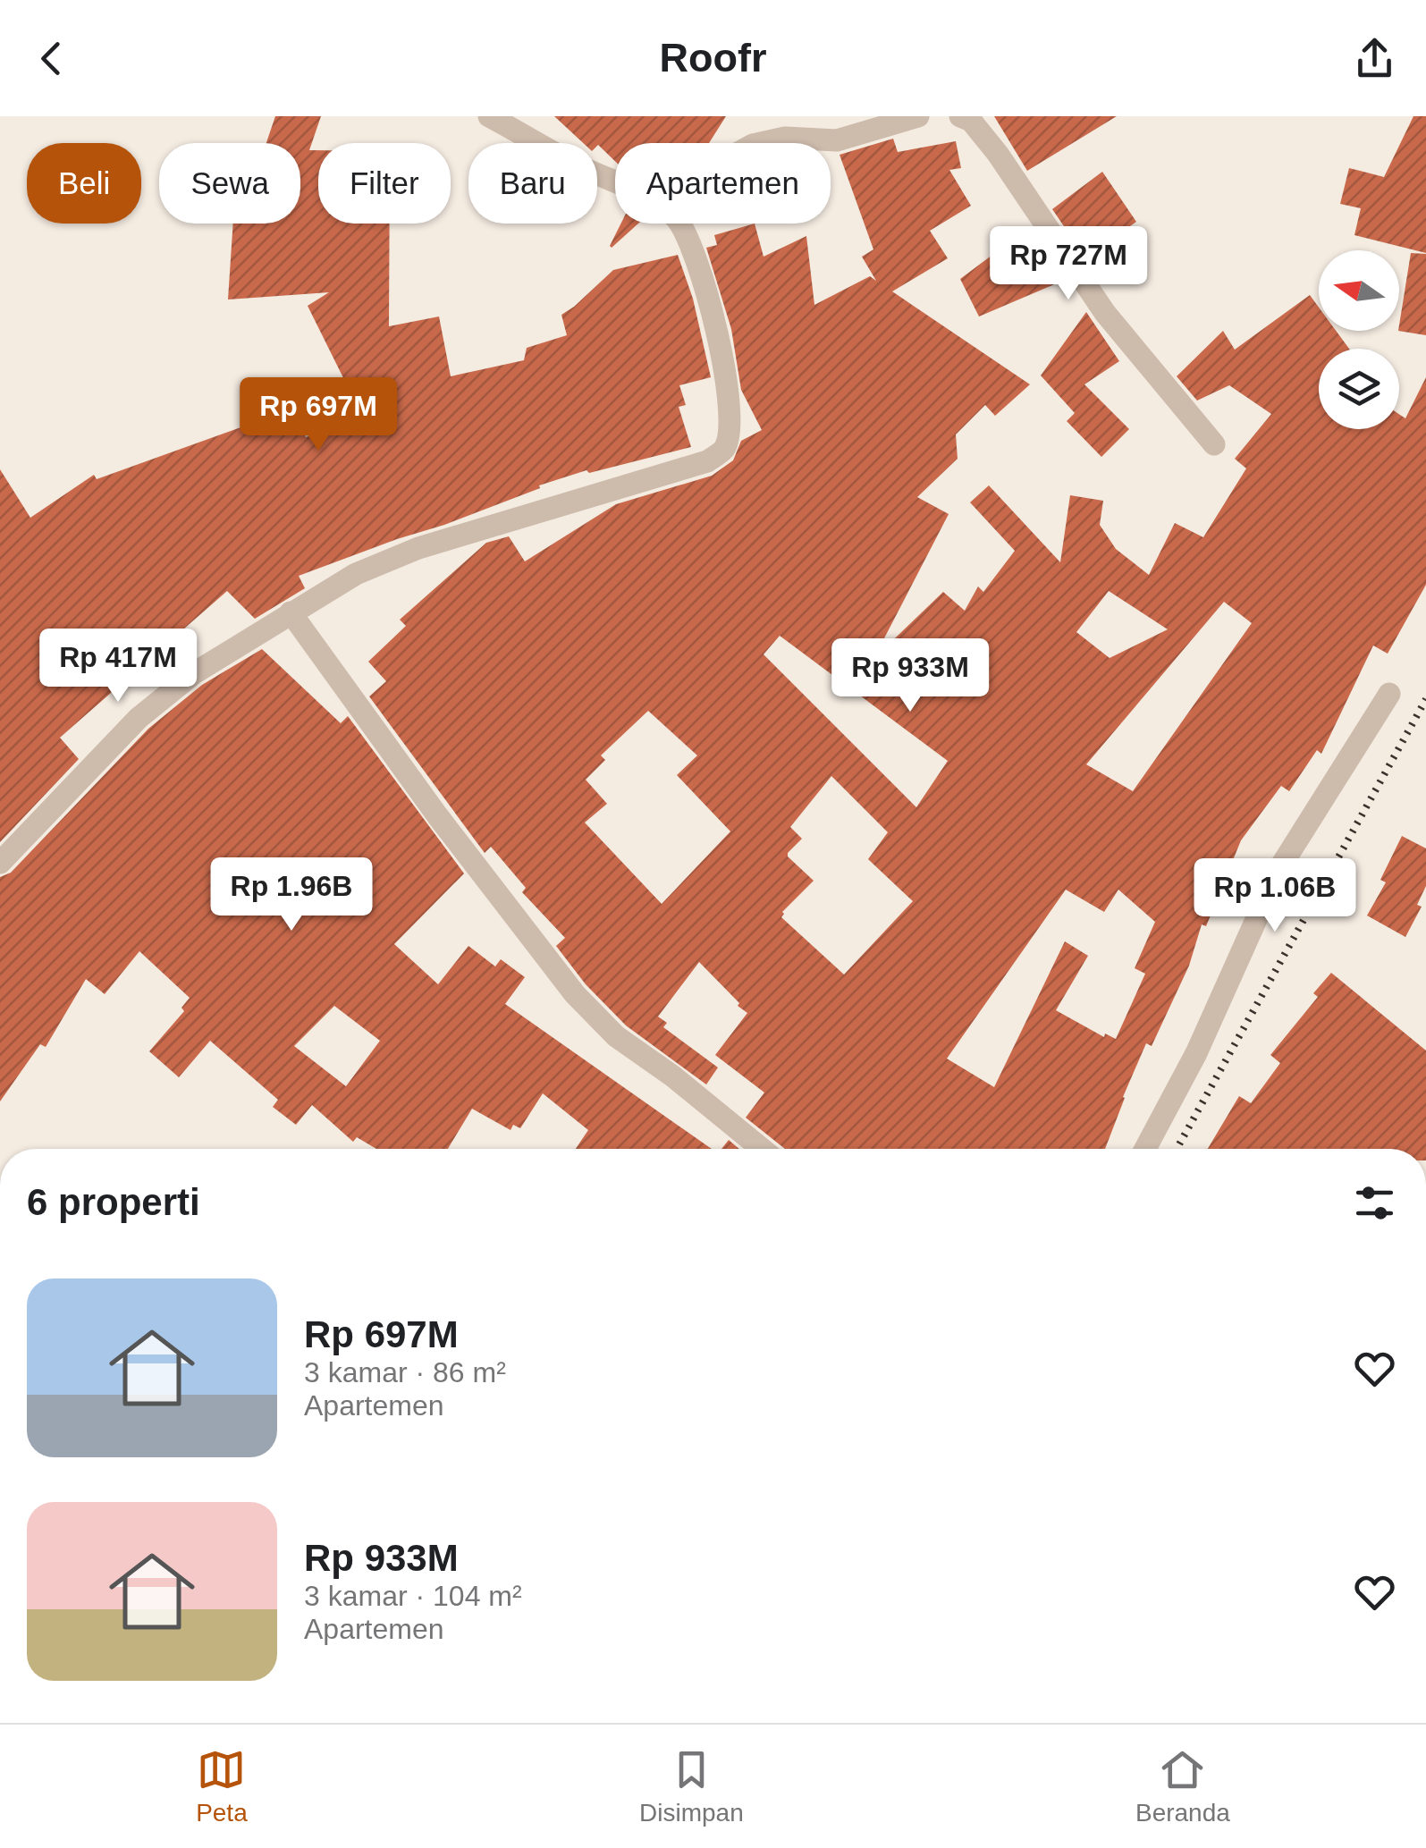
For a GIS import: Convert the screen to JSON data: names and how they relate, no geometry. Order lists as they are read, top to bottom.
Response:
{
  "north": "left",
  "page": {
    "header": "Roofr",
    "chip": [
      "Beli",
      "Sewa",
      "Filter",
      "Baru",
      "Apartemen"
    ],
    "price": [
      "Rp 727M",
      "Rp 697M",
      "Rp 417M",
      "Rp 933M",
      "Rp 1.96B",
      "Rp 1.06B"
    ],
    "heading": "6 properti",
    "list": [
      {
        "name": "Rp 697M",
        "note": "3 kamar · 86 m² · Apartemen"
      },
      {
        "name": "Rp 933M",
        "note": "3 kamar · 104 m² · Apartemen"
      }
    ],
    "tabs": ["Peta", "Disimpan", "Beranda"]
  }
}
